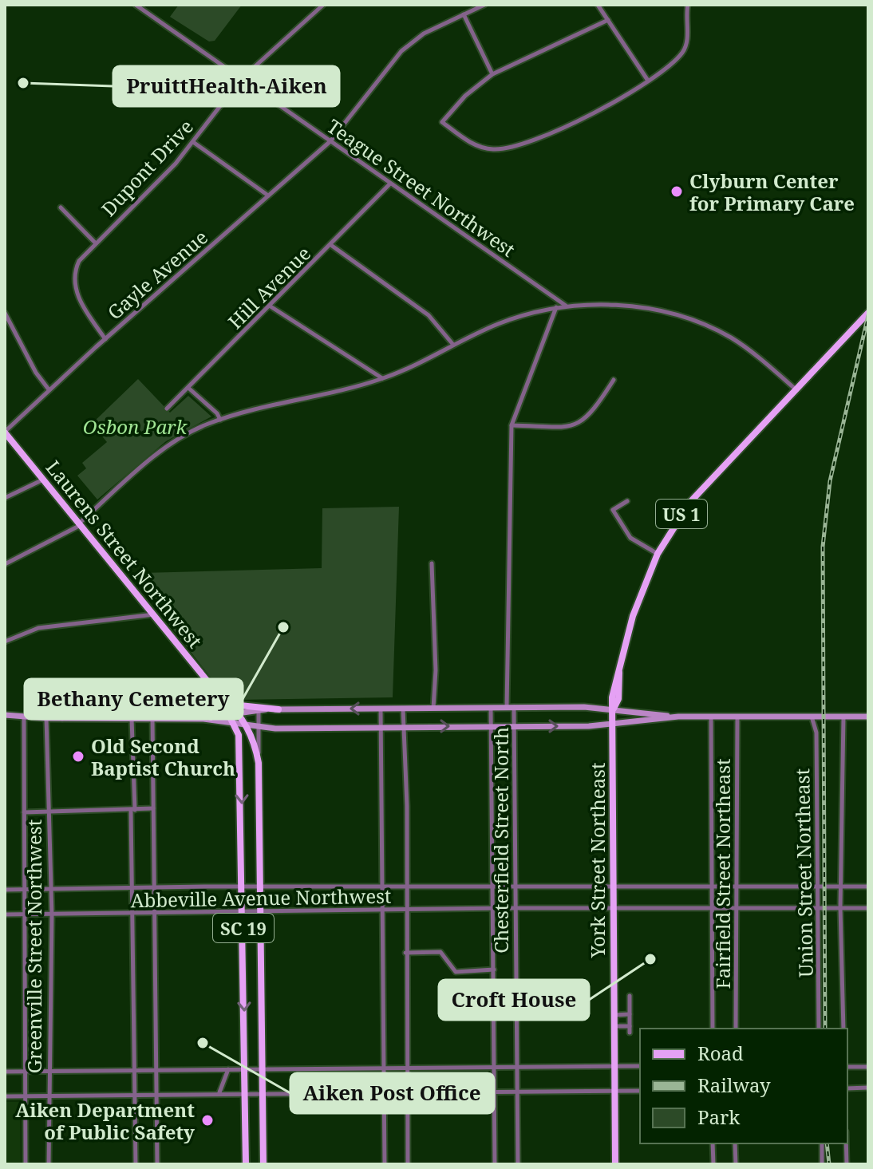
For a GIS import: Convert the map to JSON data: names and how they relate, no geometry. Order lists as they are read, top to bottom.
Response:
{
  "streets": {
    "main road": [
      "US 1",
      "Laurens Street Northwest",
      "York Street Northeast",
      "SC 19"
    ],
    "street": [
      "Dupont Drive",
      "Teague Street Northwest",
      "Gayle Avenue",
      "Hill Avenue",
      "Chesterfield Street North",
      "Union Street Northeast",
      "Fairfield Street Northeast",
      "Abbeville Avenue Northwest",
      "Greenville Street Northwest"
    ]
  },
  "crossings": [
    ["Dupont Drive", "Teague Street Northwest"],
    ["Dupont Drive", "Gayle Avenue"],
    ["Teague Street Northwest", "Gayle Avenue"],
    ["Teague Street Northwest", "Hill Avenue"],
    ["Gayle Avenue", "Laurens Street Northwest"],
    ["Laurens Street Northwest", "Abbeville Avenue Northwest"],
    ["Chesterfield Street North", "Abbeville Avenue Northwest"],
    ["York Street Northeast", "Abbeville Avenue Northwest"],
    ["Union Street Northeast", "Abbeville Avenue Northwest"],
    ["Fairfield Street Northeast", "Abbeville Avenue Northwest"],
    ["Abbeville Avenue Northwest", "Greenville Street Northwest"]
  ],
  "parks": ["Osbon Park"],
  "places": [
    "PruittHealth-Aiken",
    "Clyburn Center for Primary Care",
    "Bethany Cemetery",
    "Old Second Baptist Church",
    "Croft House",
    "Aiken Post Office",
    "Aiken Department of Public Safety"
  ],
  "legend": ["Road", "Railway", "Park"]
}
